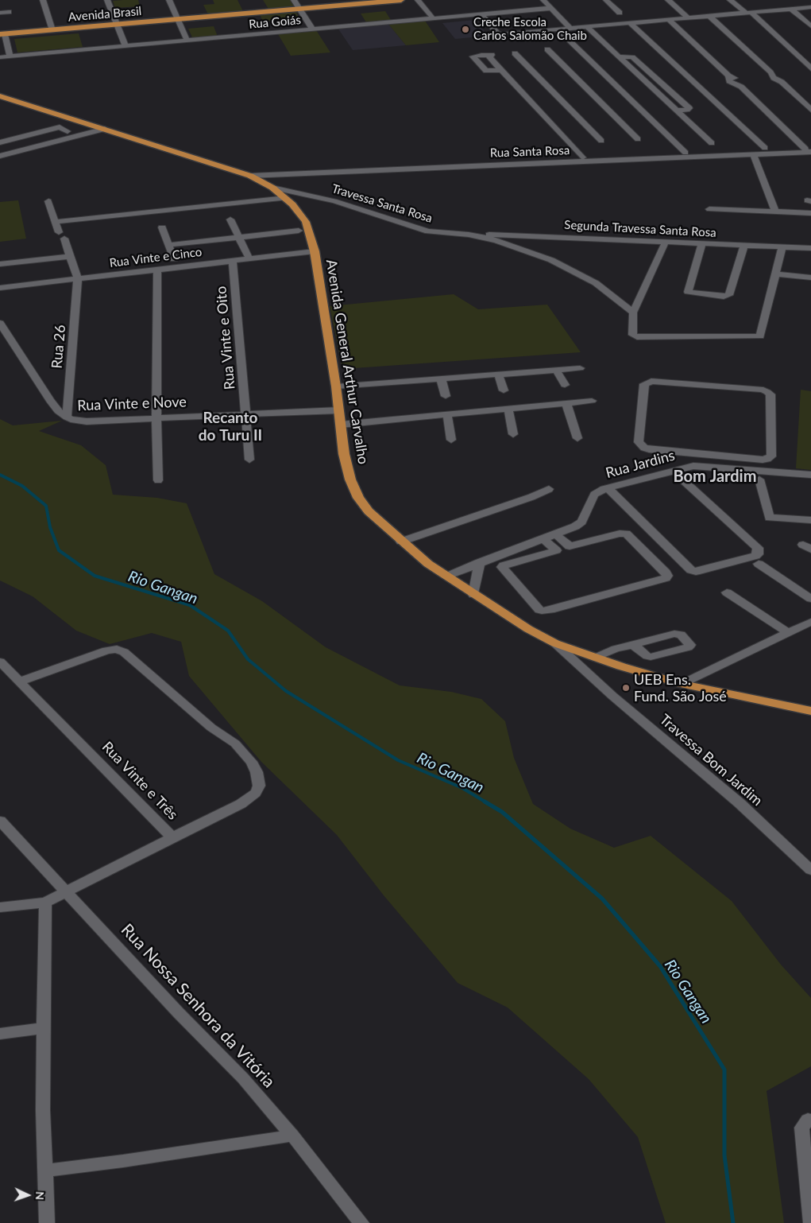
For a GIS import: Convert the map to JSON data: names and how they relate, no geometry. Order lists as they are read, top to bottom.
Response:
{
  "streets": {
    "main road": ["Avenida Brasil", "Avenida General Arthur Carvalho"],
    "street": [
      "Rua Goiás",
      "Rua Santa Rosa",
      "Travessa Santa Rosa",
      "Segunda Travessa Santa Rosa",
      "Rua Vinte e Cinco",
      "Rua Vinte e Oito",
      "Rua 26",
      "Rua Vinte e Nove",
      "Rua Jardins",
      "Travessa Bom Jardim",
      "Rua Vinte e Três",
      "Rua Nossa Senhora da Vitória"
    ]
  },
  "crossings": [
    ["Rua Santa Rosa", "Avenida General Arthur Carvalho"],
    ["Travessa Santa Rosa", "Segunda Travessa Santa Rosa"],
    ["Travessa Santa Rosa", "Avenida General Arthur Carvalho"],
    ["Rua Vinte e Cinco", "Rua Vinte e Oito"],
    ["Rua Vinte e Cinco", "Rua 26"],
    ["Rua Vinte e Cinco", "Avenida General Arthur Carvalho"],
    ["Rua Vinte e Oito", "Rua Vinte e Nove"],
    ["Rua 26", "Rua Vinte e Nove"],
    ["Avenida General Arthur Carvalho", "Rua Vinte e Nove"],
    ["Avenida General Arthur Carvalho", "Rua Jardins"],
    ["Avenida General Arthur Carvalho", "Travessa Bom Jardim"],
    ["Rua Vinte e Três", "Rua Nossa Senhora da Vitória"]
  ],
  "districts": ["Recanto do Turu II", "Bom Jardim"],
  "water": ["Rio Gangan"],
  "places": ["Creche Escola Carlos Salomão Chaib", "UEB Ens. Fund. São José"],
  "north": "right"
}
